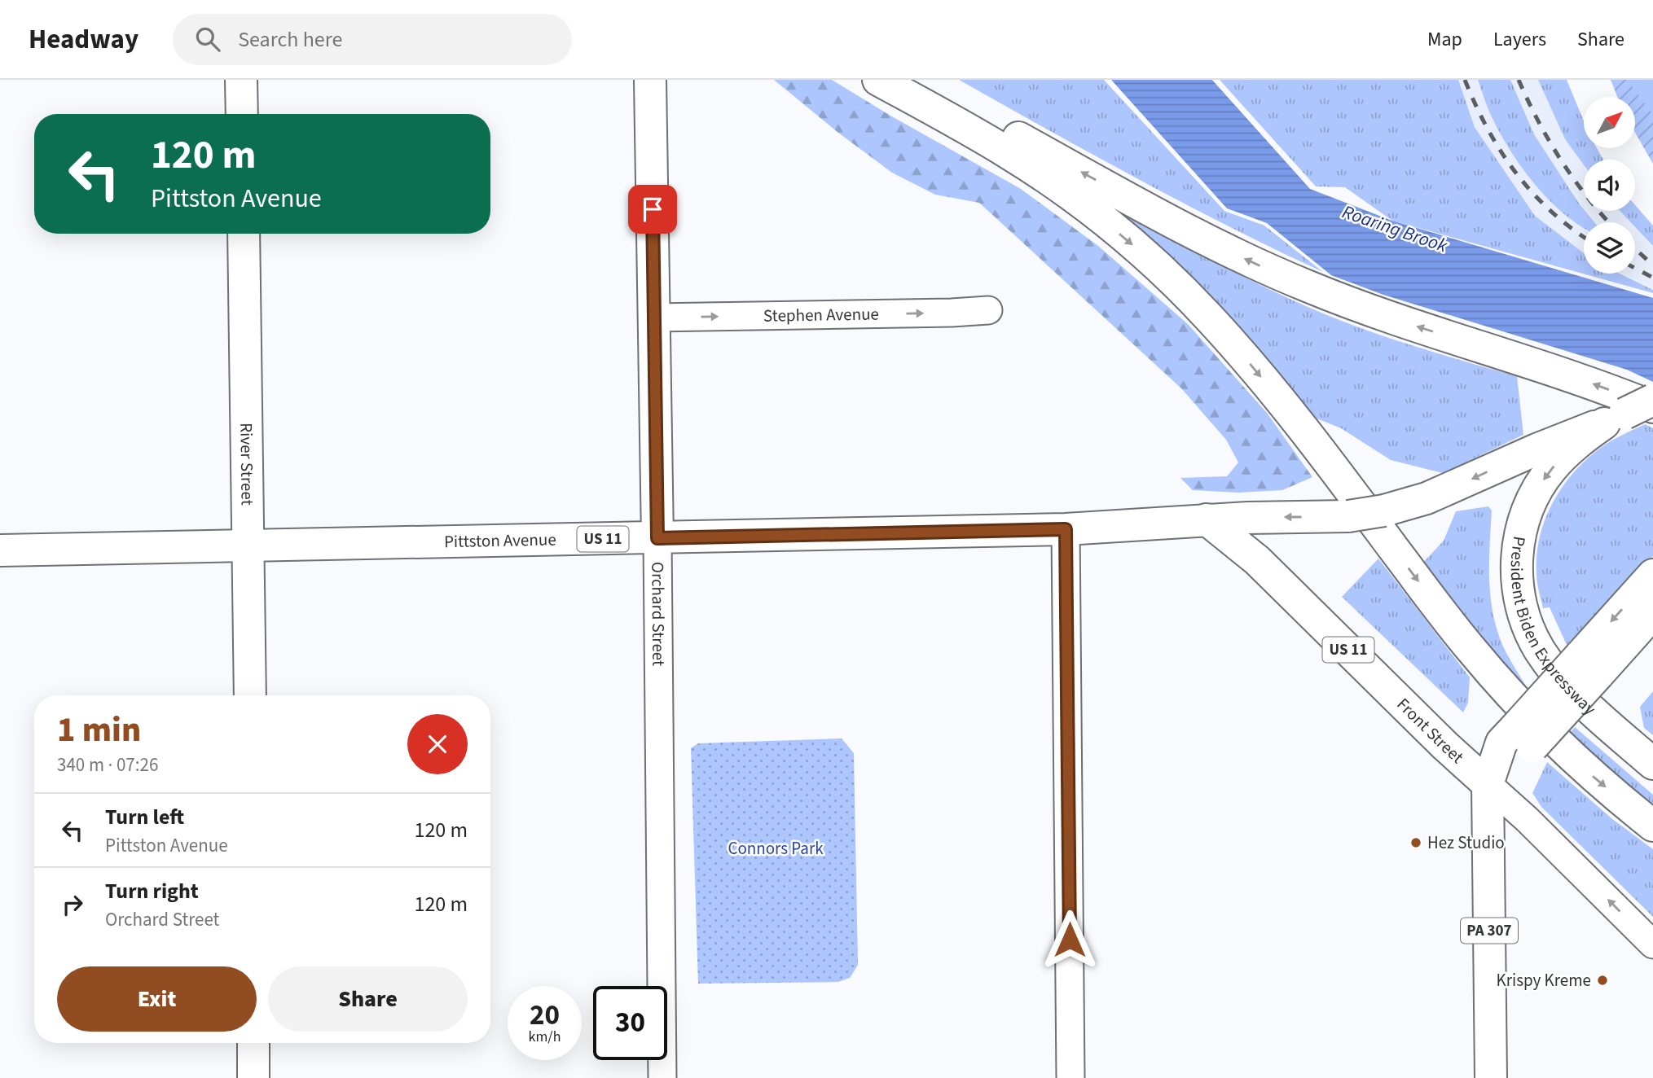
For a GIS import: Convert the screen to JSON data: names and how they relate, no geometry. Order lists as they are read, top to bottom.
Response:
{
  "streets": {
    "main road": [
      "River Street",
      "US 11",
      "Pittston Avenue",
      "Orchard Street",
      "President Biden Expressway",
      "Front Street",
      "PA 307"
    ],
    "street": ["Stephen Avenue"]
  },
  "crossings": [
    ["Stephen Avenue", "Orchard Street"],
    ["River Street", "Pittston Avenue"],
    ["US 11", "Pittston Avenue"],
    ["US 11", "President Biden Expressway"],
    ["US 11", "Front Street"],
    ["Pittston Avenue", "Orchard Street"],
    ["Pittston Avenue", "Front Street"],
    ["Front Street", "PA 307"]
  ],
  "one_way": ["Stephen Avenue"],
  "water": ["Roaring Brook"],
  "parks": ["Connors Park"],
  "places": ["Hez Studio", "Krispy Kreme"],
  "north": "top right",
  "page": {
    "header": "Headway",
    "search": "Search here",
    "nav": ["Map", "Layers", "Share"],
    "turn": ["120 m", "Pittston Avenue"],
    "heading": ["1 min", "340 m · 07:26"],
    "list": [
      {
        "name": "Turn left",
        "note": "Pittston Avenue",
        "value": "120 m"
      },
      {
        "name": "Turn right",
        "note": "Orchard Street",
        "value": "120 m"
      }
    ],
    "buttons": ["Exit", "Share"],
    "speed": "20 km/h",
    "limit": "30"
  }
}
